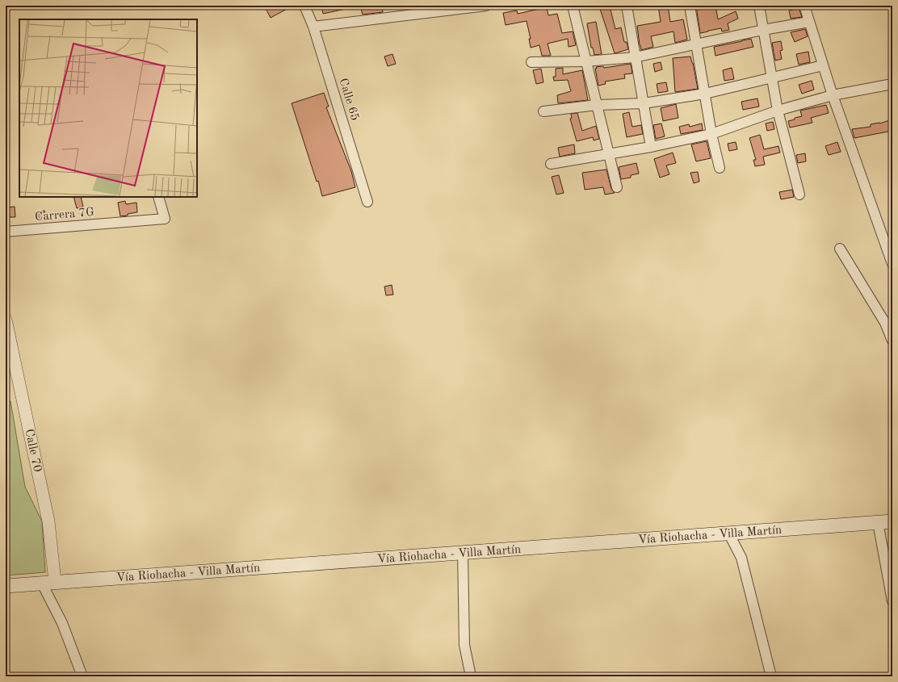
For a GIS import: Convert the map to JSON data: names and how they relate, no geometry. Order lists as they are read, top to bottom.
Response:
{
  "streets": {
    "main road": ["Vía Riohacha - Villa Martín"],
    "street": ["Calle 65", "Carrera 7G", "Calle 70"]
  },
  "crossings": [
    ["Calle 70", "Vía Riohacha - Villa Martín"]
  ]
}
